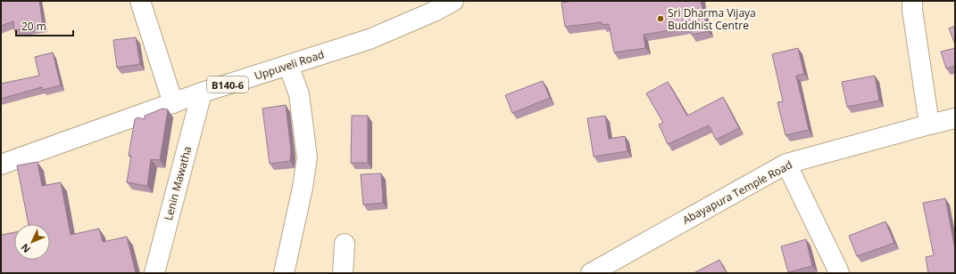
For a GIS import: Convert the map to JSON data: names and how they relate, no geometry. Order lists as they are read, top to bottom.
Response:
{
  "streets": {
    "street": [
      "Uppuveli Road",
      "B140-6",
      "Lenin Mawatha",
      "Abayapura Temple Road"
    ]
  },
  "crossings": [
    ["Uppuveli Road", "Lenin Mawatha"]
  ],
  "places": ["Sri Dharma Vijaya Buddhist Centre"],
  "scale_bar": "20 m",
  "north": "bottom left"
}
